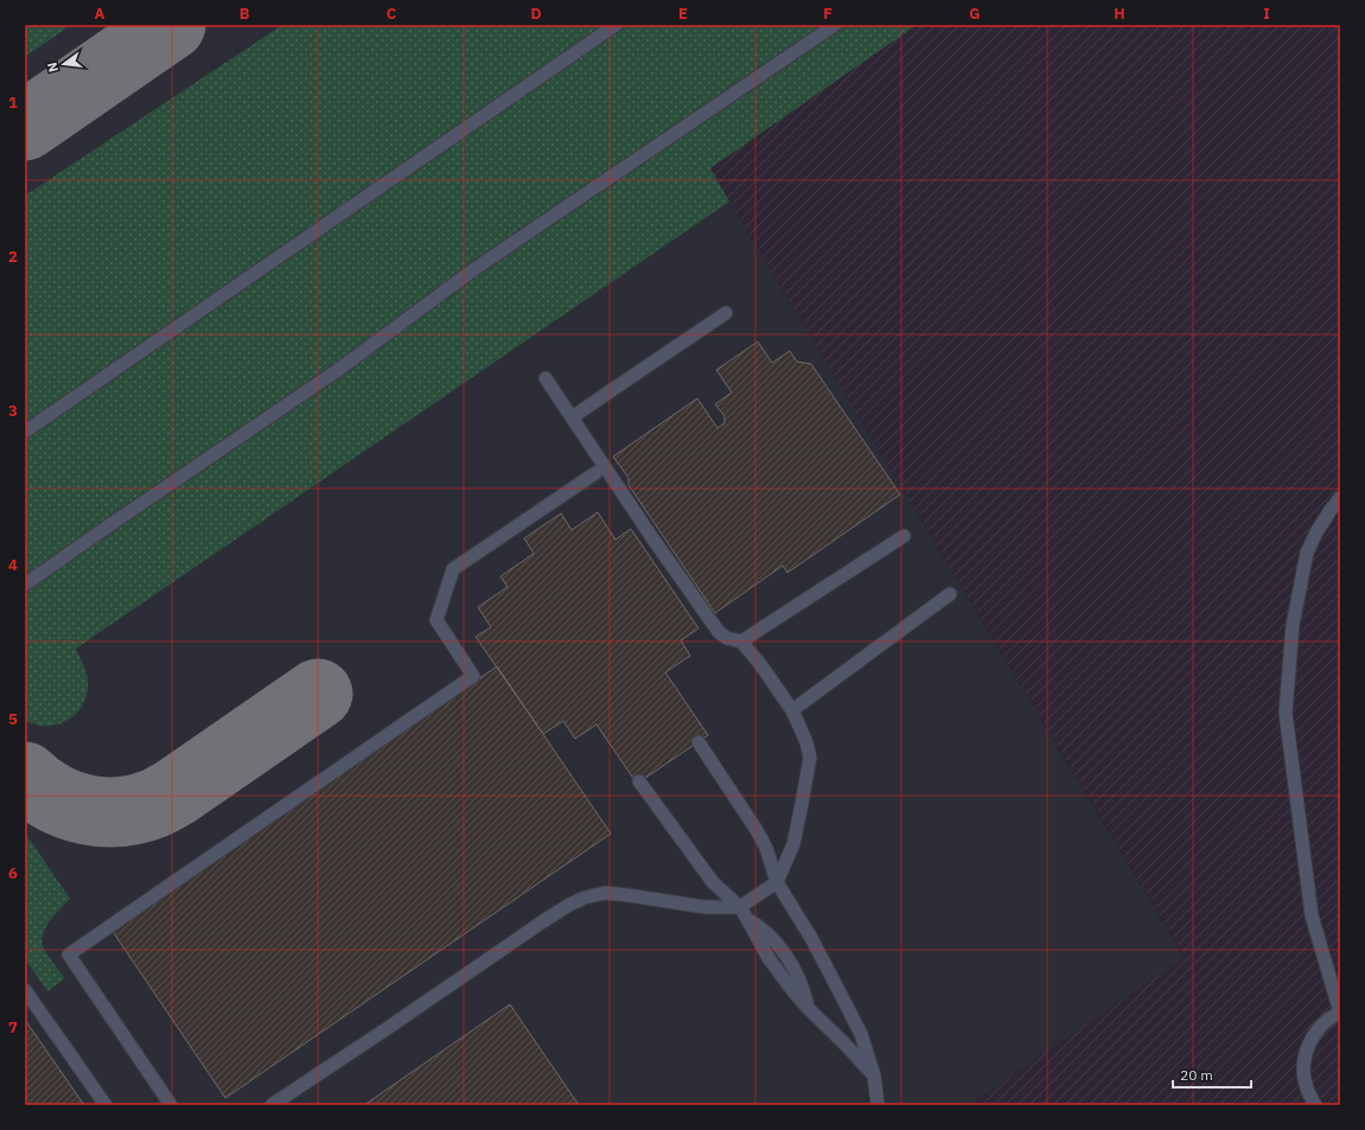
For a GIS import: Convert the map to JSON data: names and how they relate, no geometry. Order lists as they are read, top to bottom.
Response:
{
  "scale_bar": "20 m",
  "north": "left",
  "grid": {
    "columns": [
      "A",
      "B",
      "C",
      "D",
      "E",
      "F",
      "G",
      "H",
      "I"
    ],
    "rows": [
      "1",
      "2",
      "3",
      "4",
      "5",
      "6",
      "7"
    ]
  }
}
